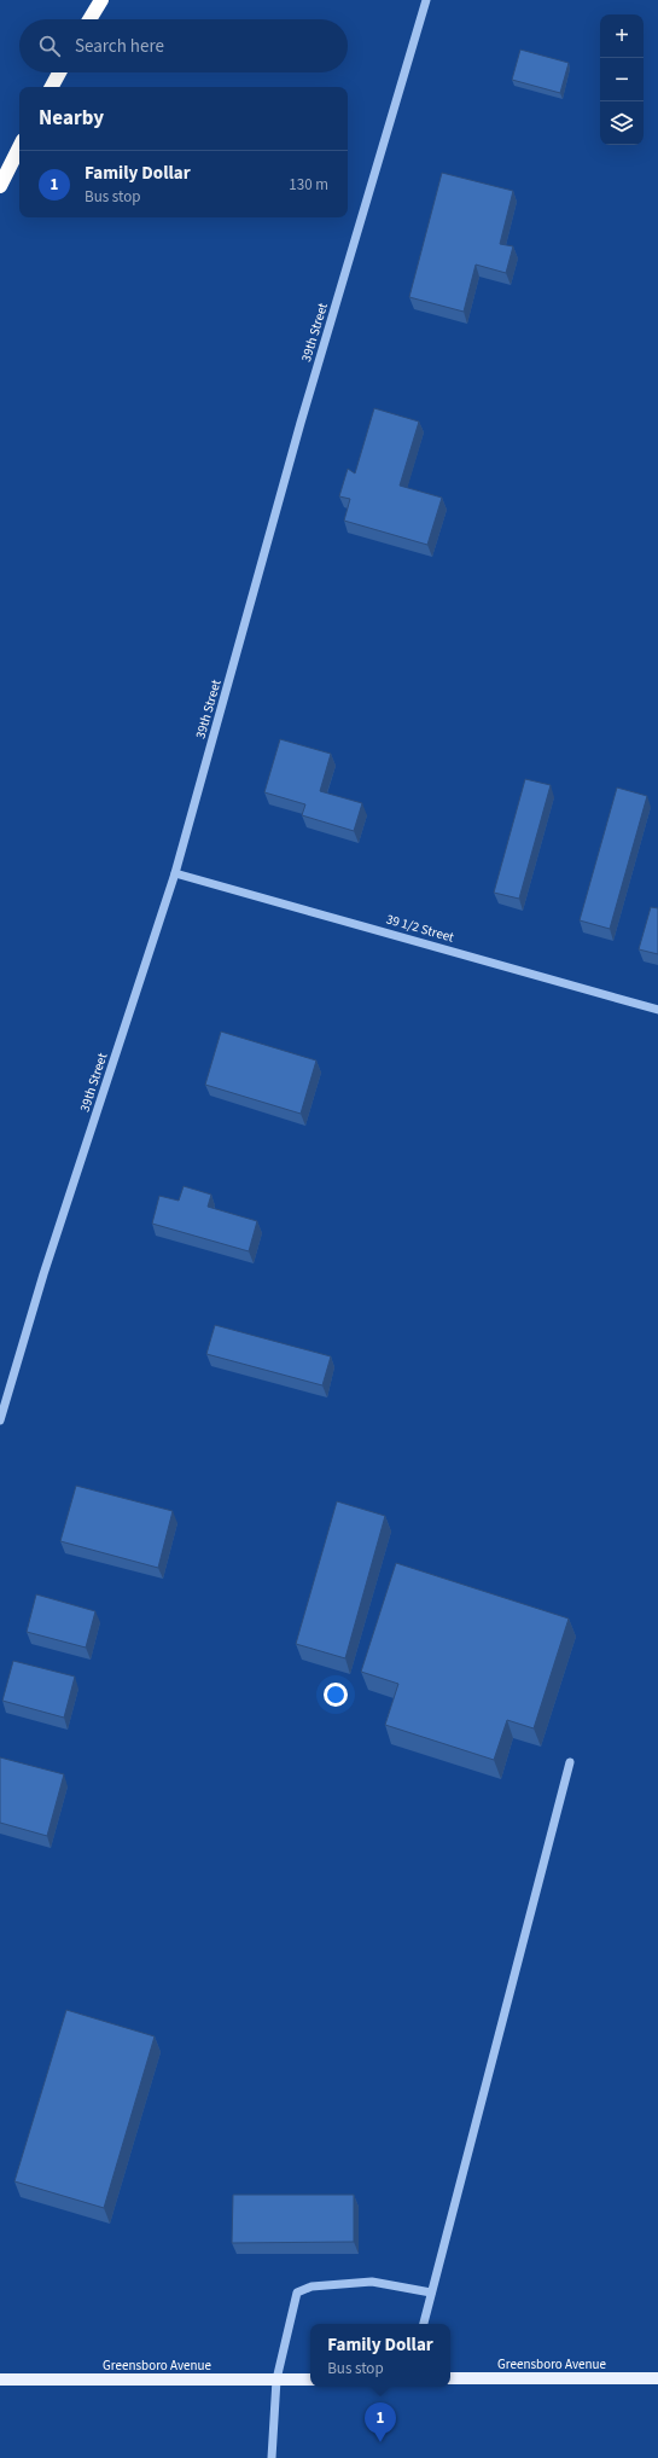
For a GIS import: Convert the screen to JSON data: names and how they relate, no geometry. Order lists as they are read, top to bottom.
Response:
{
  "streets": {
    "main road": ["Greensboro Avenue"],
    "street": ["39th Street", "39 1/2 Street"]
  },
  "crossings": [
    ["39th Street", "39 1/2 Street"]
  ],
  "page": {
    "map_buttons": ["+", "−"],
    "search": "Search here",
    "heading": "Nearby",
    "list": [
      {
        "mark": "1",
        "name": "Family Dollar",
        "note": "Bus stop",
        "value": "130 m"
      }
    ],
    "popup": ["Family Dollar", "Bus stop"],
    "pins": "1"
  }
}
